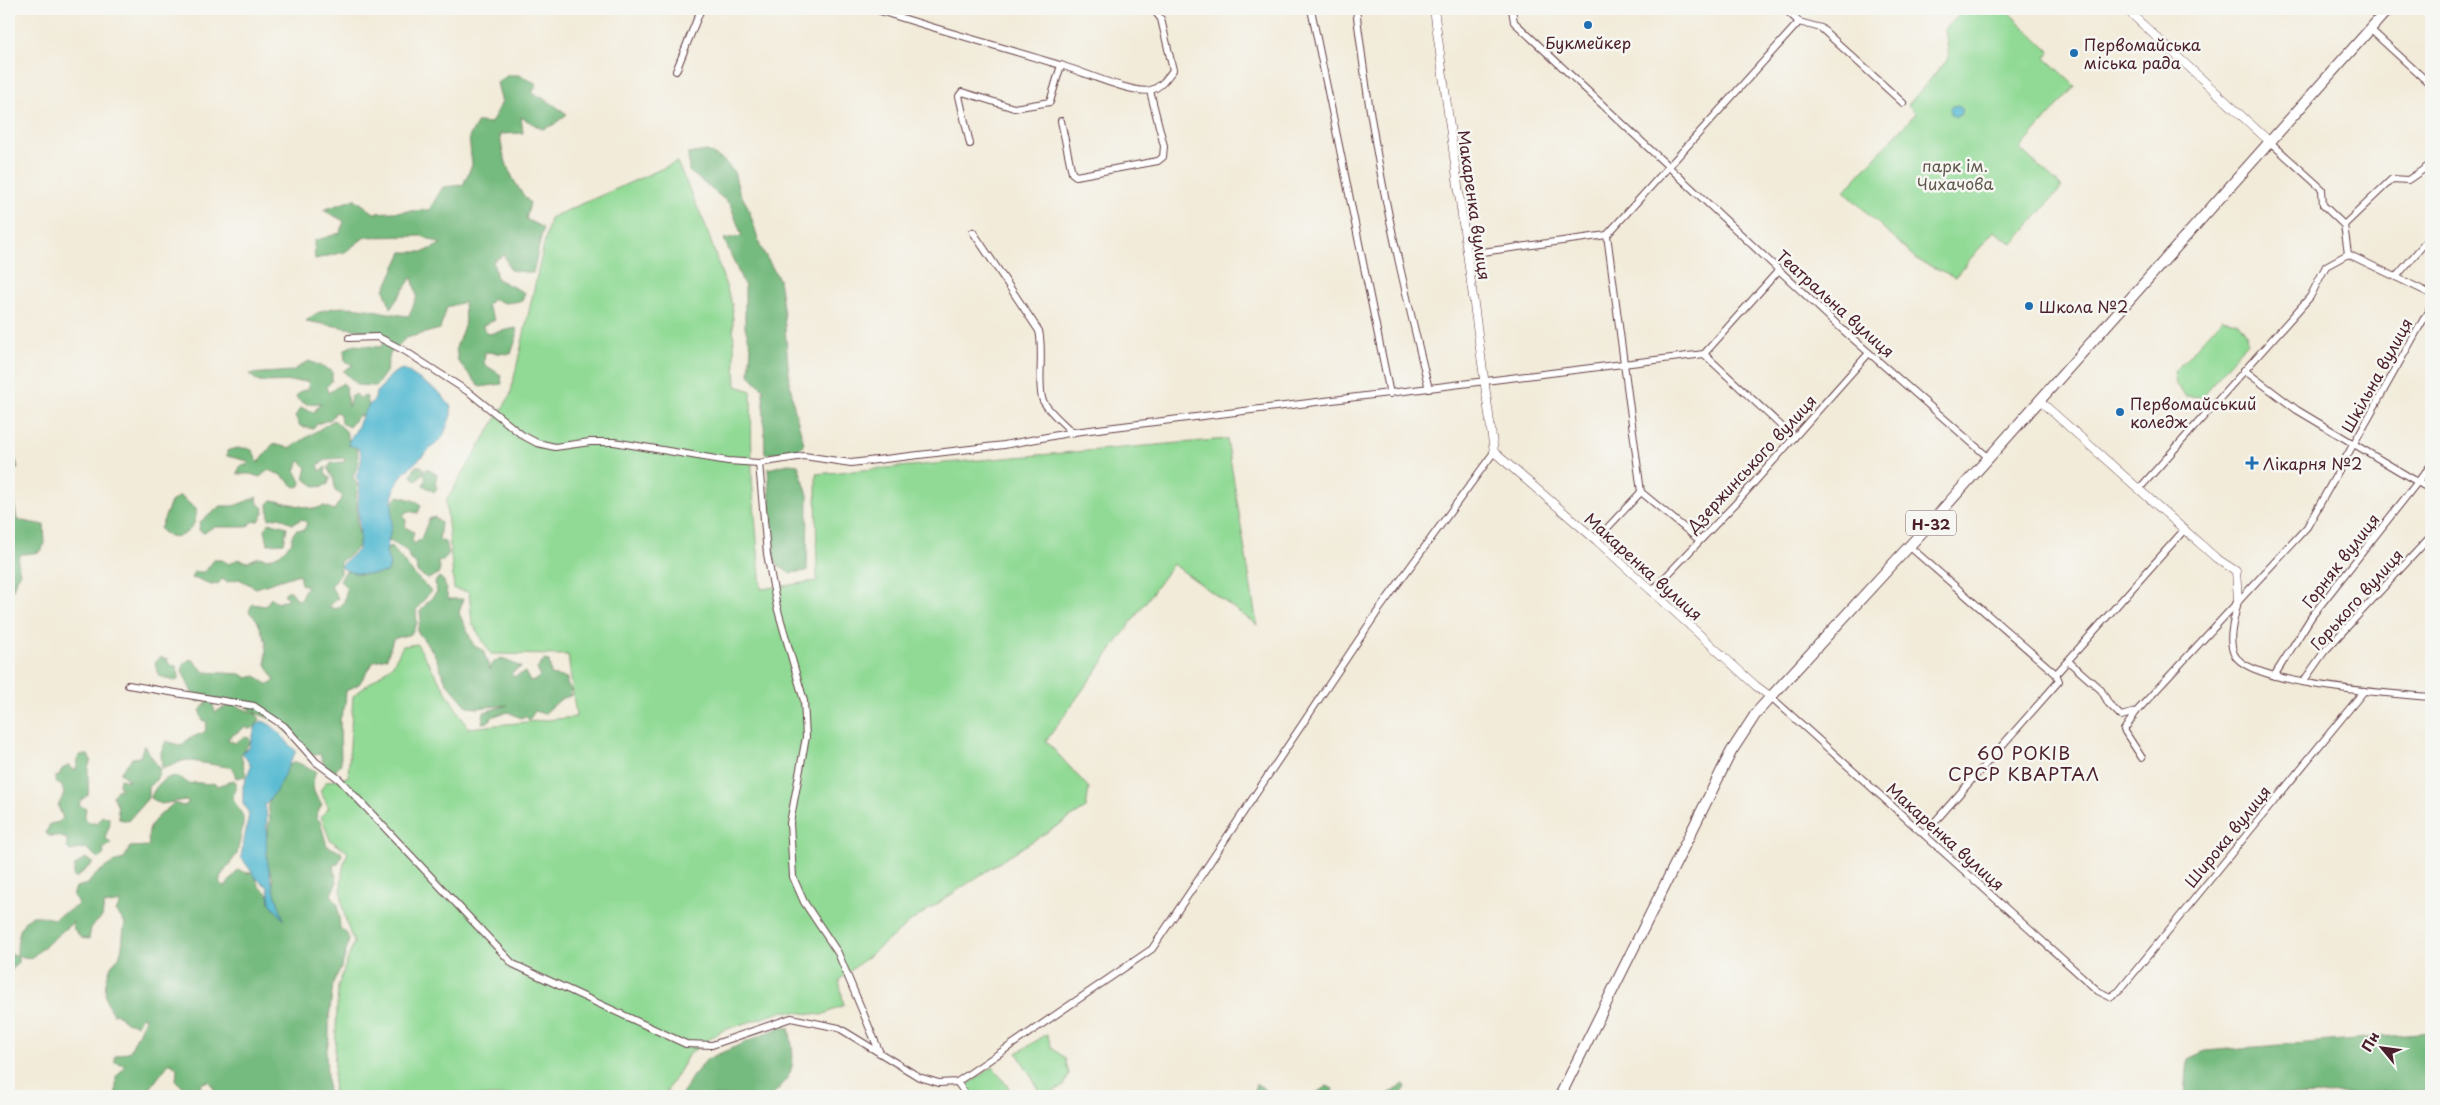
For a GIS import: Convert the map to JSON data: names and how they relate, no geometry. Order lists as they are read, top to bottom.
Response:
{
  "streets": {
    "main road": ["Н-32"],
    "street": [
      "Макаренка вулиця",
      "Театральна вулиця",
      "Шкільна вулиця",
      "Дзержинського вулиця",
      "Горняк вулиця",
      "Горького вулиця",
      "Широка вулиця"
    ]
  },
  "crossings": [
    ["Макаренка вулиця", "Дзержинського вулиця"],
    ["Макаренка вулиця", "Н-32"],
    ["Макаренка вулиця", "Широка вулиця"],
    ["Театральна вулиця", "Дзержинського вулиця"],
    ["Театральна вулиця", "Н-32"]
  ],
  "districts": ["60 РОКІВ СРСР КВАРТАЛ"],
  "parks": ["парк ім. Чихачова"],
  "places": {
    "other": [
      "Букмейкер",
      "Первомайська міська рада",
      "Школа №2",
      "Первомайський коледж"
    ],
    "health": ["Лікарня №2"]
  },
  "north": "top left"
}
